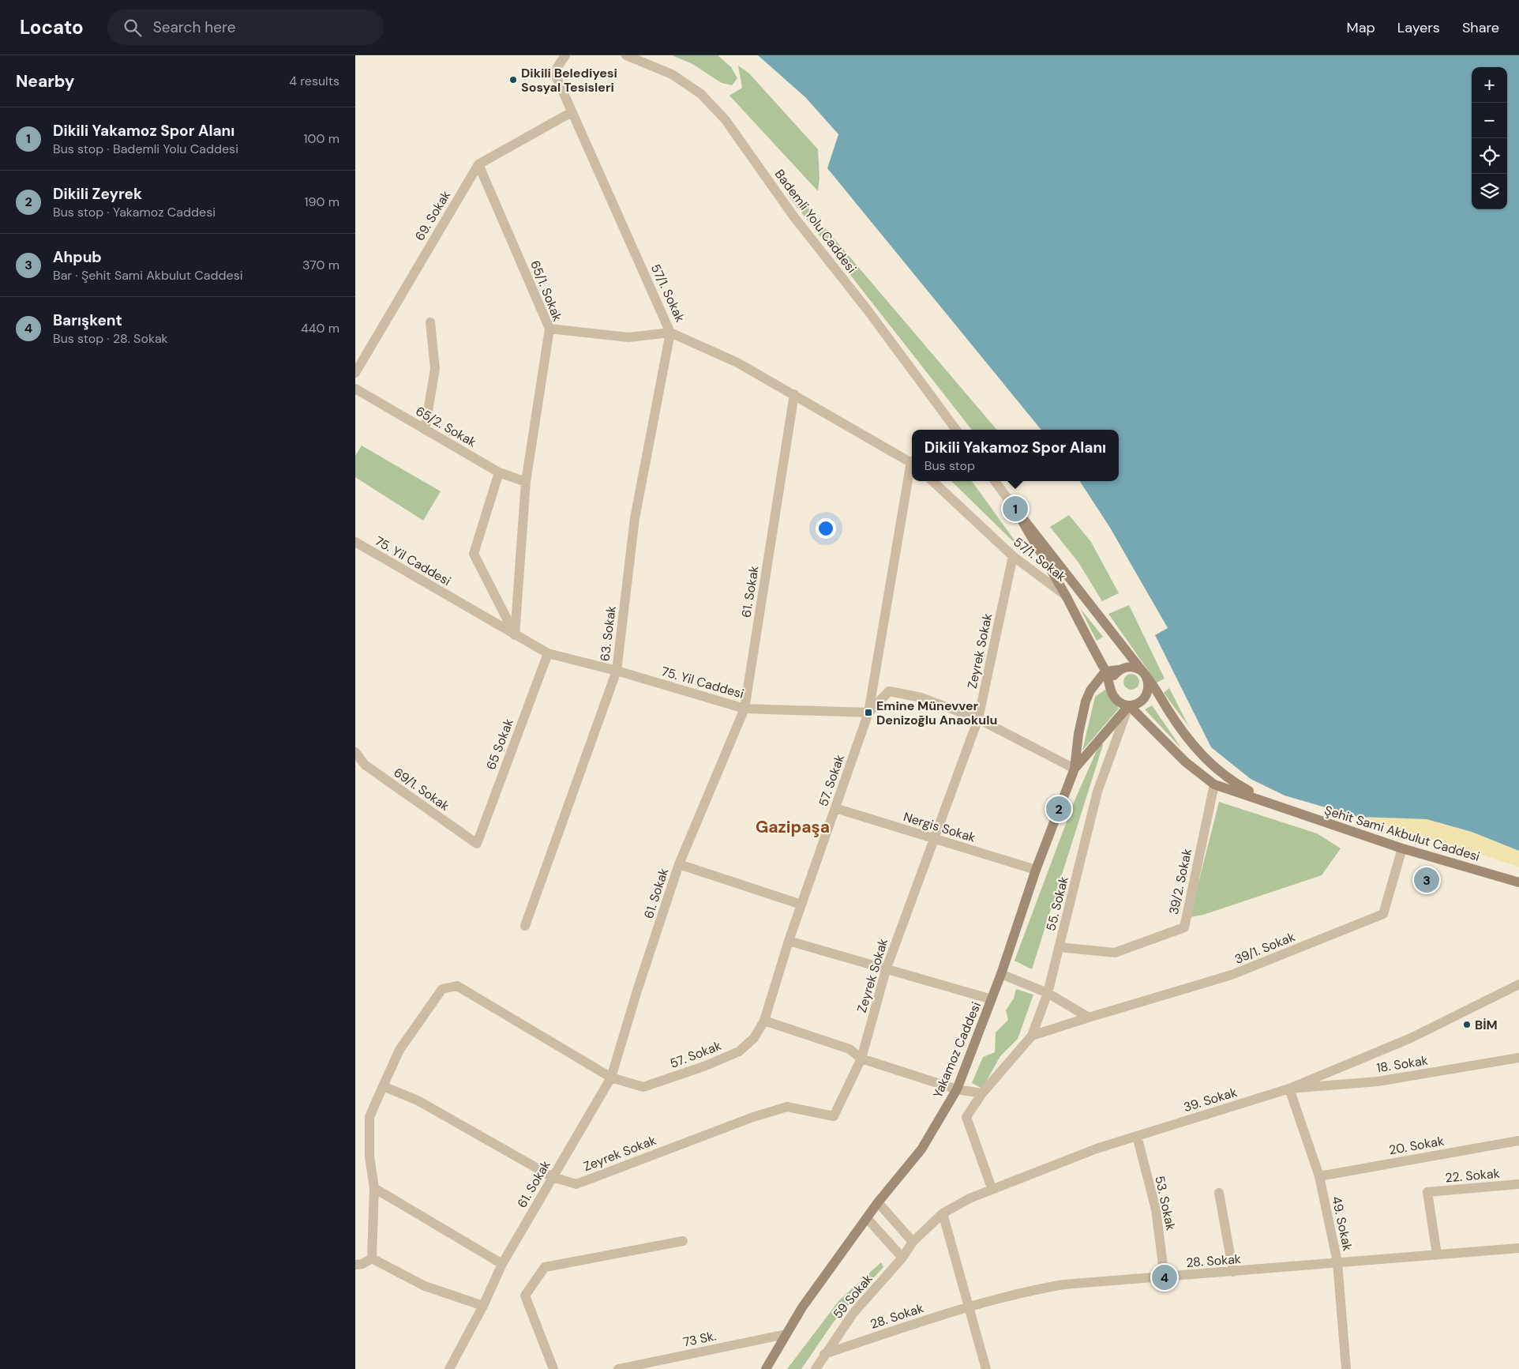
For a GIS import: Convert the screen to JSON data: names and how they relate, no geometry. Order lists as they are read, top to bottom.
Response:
{
  "streets": {
    "main road": ["Şehit Sami Akbulut Caddesi", "Yakamoz Caddesi"],
    "street": [
      "69. Sokak",
      "Bademli Yolu Caddesi",
      "65/1. Sokak",
      "57/1. Sokak",
      "65/2. Sokak",
      "75. Yil Caddesi",
      "61. Sokak",
      "63. Sokak",
      "Zeyrek Sokak",
      "65 Sokak",
      "57. Sokak",
      "69/1. Sokak",
      "Nergis Sokak",
      "39/2. Sokak",
      "55. Sokak",
      "39/1. Sokak",
      "18. Sokak",
      "39. Sokak",
      "20. Sokak",
      "22. Sokak",
      "53. Sokak",
      "49. Sokak",
      "28. Sokak",
      "59 Sokak",
      "73 Sk."
    ]
  },
  "crossings": [
    ["69. Sokak", "65/1. Sokak"],
    ["65/1. Sokak", "65/2. Sokak"],
    ["65/1. Sokak", "75. Yil Caddesi"],
    ["57/1. Sokak", "61. Sokak"],
    ["57/1. Sokak", "63. Sokak"],
    ["57/1. Sokak", "Zeyrek Sokak"],
    ["75. Yil Caddesi", "61. Sokak"],
    ["75. Yil Caddesi", "63. Sokak"],
    ["75. Yil Caddesi", "65 Sokak"],
    ["75. Yil Caddesi", "57. Sokak"],
    ["61. Sokak", "Zeyrek Sokak"],
    ["61. Sokak", "57. Sokak"],
    ["Zeyrek Sokak", "Nergis Sokak"],
    ["65 Sokak", "69/1. Sokak"],
    ["57. Sokak", "Nergis Sokak"],
    ["Nergis Sokak", "Yakamoz Caddesi"],
    ["Şehit Sami Akbulut Caddesi", "39/2. Sokak"],
    ["Şehit Sami Akbulut Caddesi", "55. Sokak"],
    ["Şehit Sami Akbulut Caddesi", "39/1. Sokak"],
    ["39/2. Sokak", "55. Sokak"],
    ["55. Sokak", "39/1. Sokak"],
    ["55. Sokak", "39. Sokak"],
    ["Yakamoz Caddesi", "73 Sk."],
    ["18. Sokak", "39. Sokak"],
    ["18. Sokak", "49. Sokak"],
    ["39. Sokak", "53. Sokak"],
    ["39. Sokak", "49. Sokak"],
    ["39. Sokak", "59 Sokak"],
    ["20. Sokak", "49. Sokak"],
    ["22. Sokak", "28. Sokak"],
    ["53. Sokak", "28. Sokak"],
    ["49. Sokak", "28. Sokak"],
    ["28. Sokak", "59 Sokak"]
  ],
  "districts": ["Gazipaşa"],
  "places": {
    "other": ["Dikili Belediyesi Sosyal Tesisleri", "BİM"],
    "transit": ["Emine Münevver Denizoğlu Anaokulu"]
  },
  "page": {
    "header": "Locato",
    "search": "Search here",
    "nav": ["Map", "Layers", "Share"],
    "heading": ["Nearby", "4 results"],
    "map_buttons": ["+", "−"],
    "list": [
      {
        "mark": "1",
        "name": "Dikili Yakamoz Spor Alanı",
        "note": "Bus stop · Bademli Yolu Caddesi",
        "value": "100 m"
      },
      {
        "mark": "2",
        "name": "Dikili Zeyrek",
        "note": "Bus stop · Yakamoz Caddesi",
        "value": "190 m"
      },
      {
        "mark": "3",
        "name": "Ahpub",
        "note": "Bar · Şehit Sami Akbulut Caddesi",
        "value": "370 m"
      },
      {
        "mark": "4",
        "name": "Barışkent",
        "note": "Bus stop · 28. Sokak",
        "value": "440 m"
      }
    ],
    "popup": ["Dikili Yakamoz Spor Alanı", "Bus stop"],
    "pins": [
      "1",
      "2",
      "3",
      "4"
    ]
  }
}
